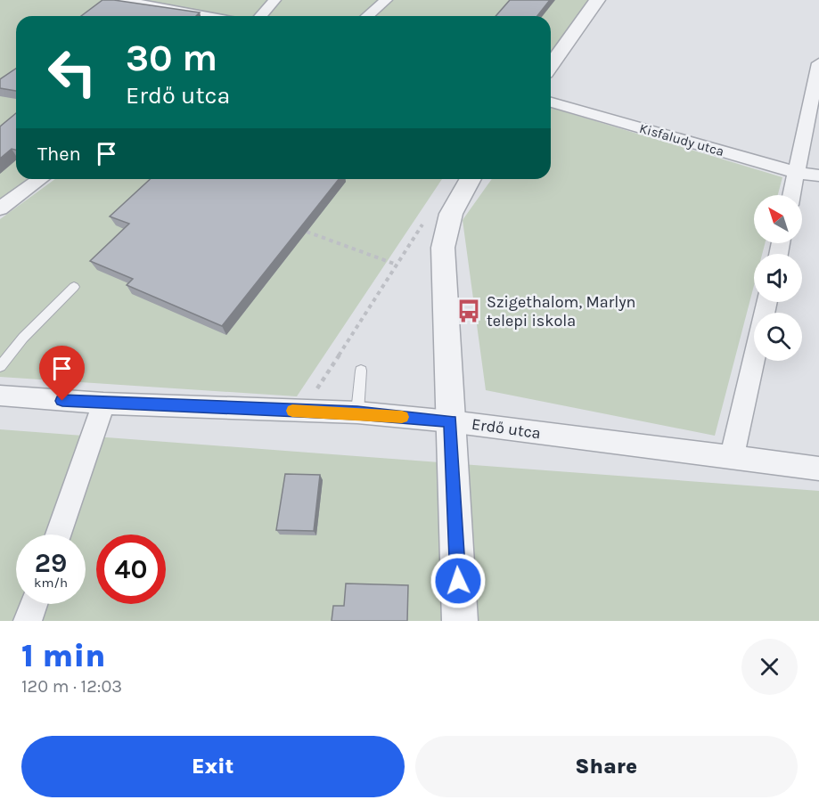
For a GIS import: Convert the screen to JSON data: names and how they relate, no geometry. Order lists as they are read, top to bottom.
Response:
{
  "streets": {
    "street": ["Kisfaludy utca", "Erdő utca"]
  },
  "places": {
    "bus stop": ["Szigethalom, Marlyn telepi iskola"]
  },
  "north": "top left",
  "page": {
    "turn": ["30 m", "Erdő utca"],
    "then": "Then",
    "speed": "29 km/h",
    "limit": "40",
    "heading": ["1 min", "120 m · 12:03"],
    "buttons": ["Exit", "Share"]
  }
}
